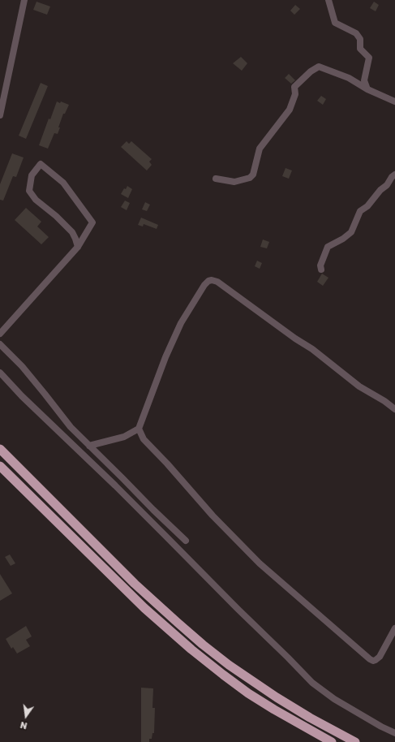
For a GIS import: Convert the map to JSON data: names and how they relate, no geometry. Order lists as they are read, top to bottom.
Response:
{
  "north": "bottom"
}
